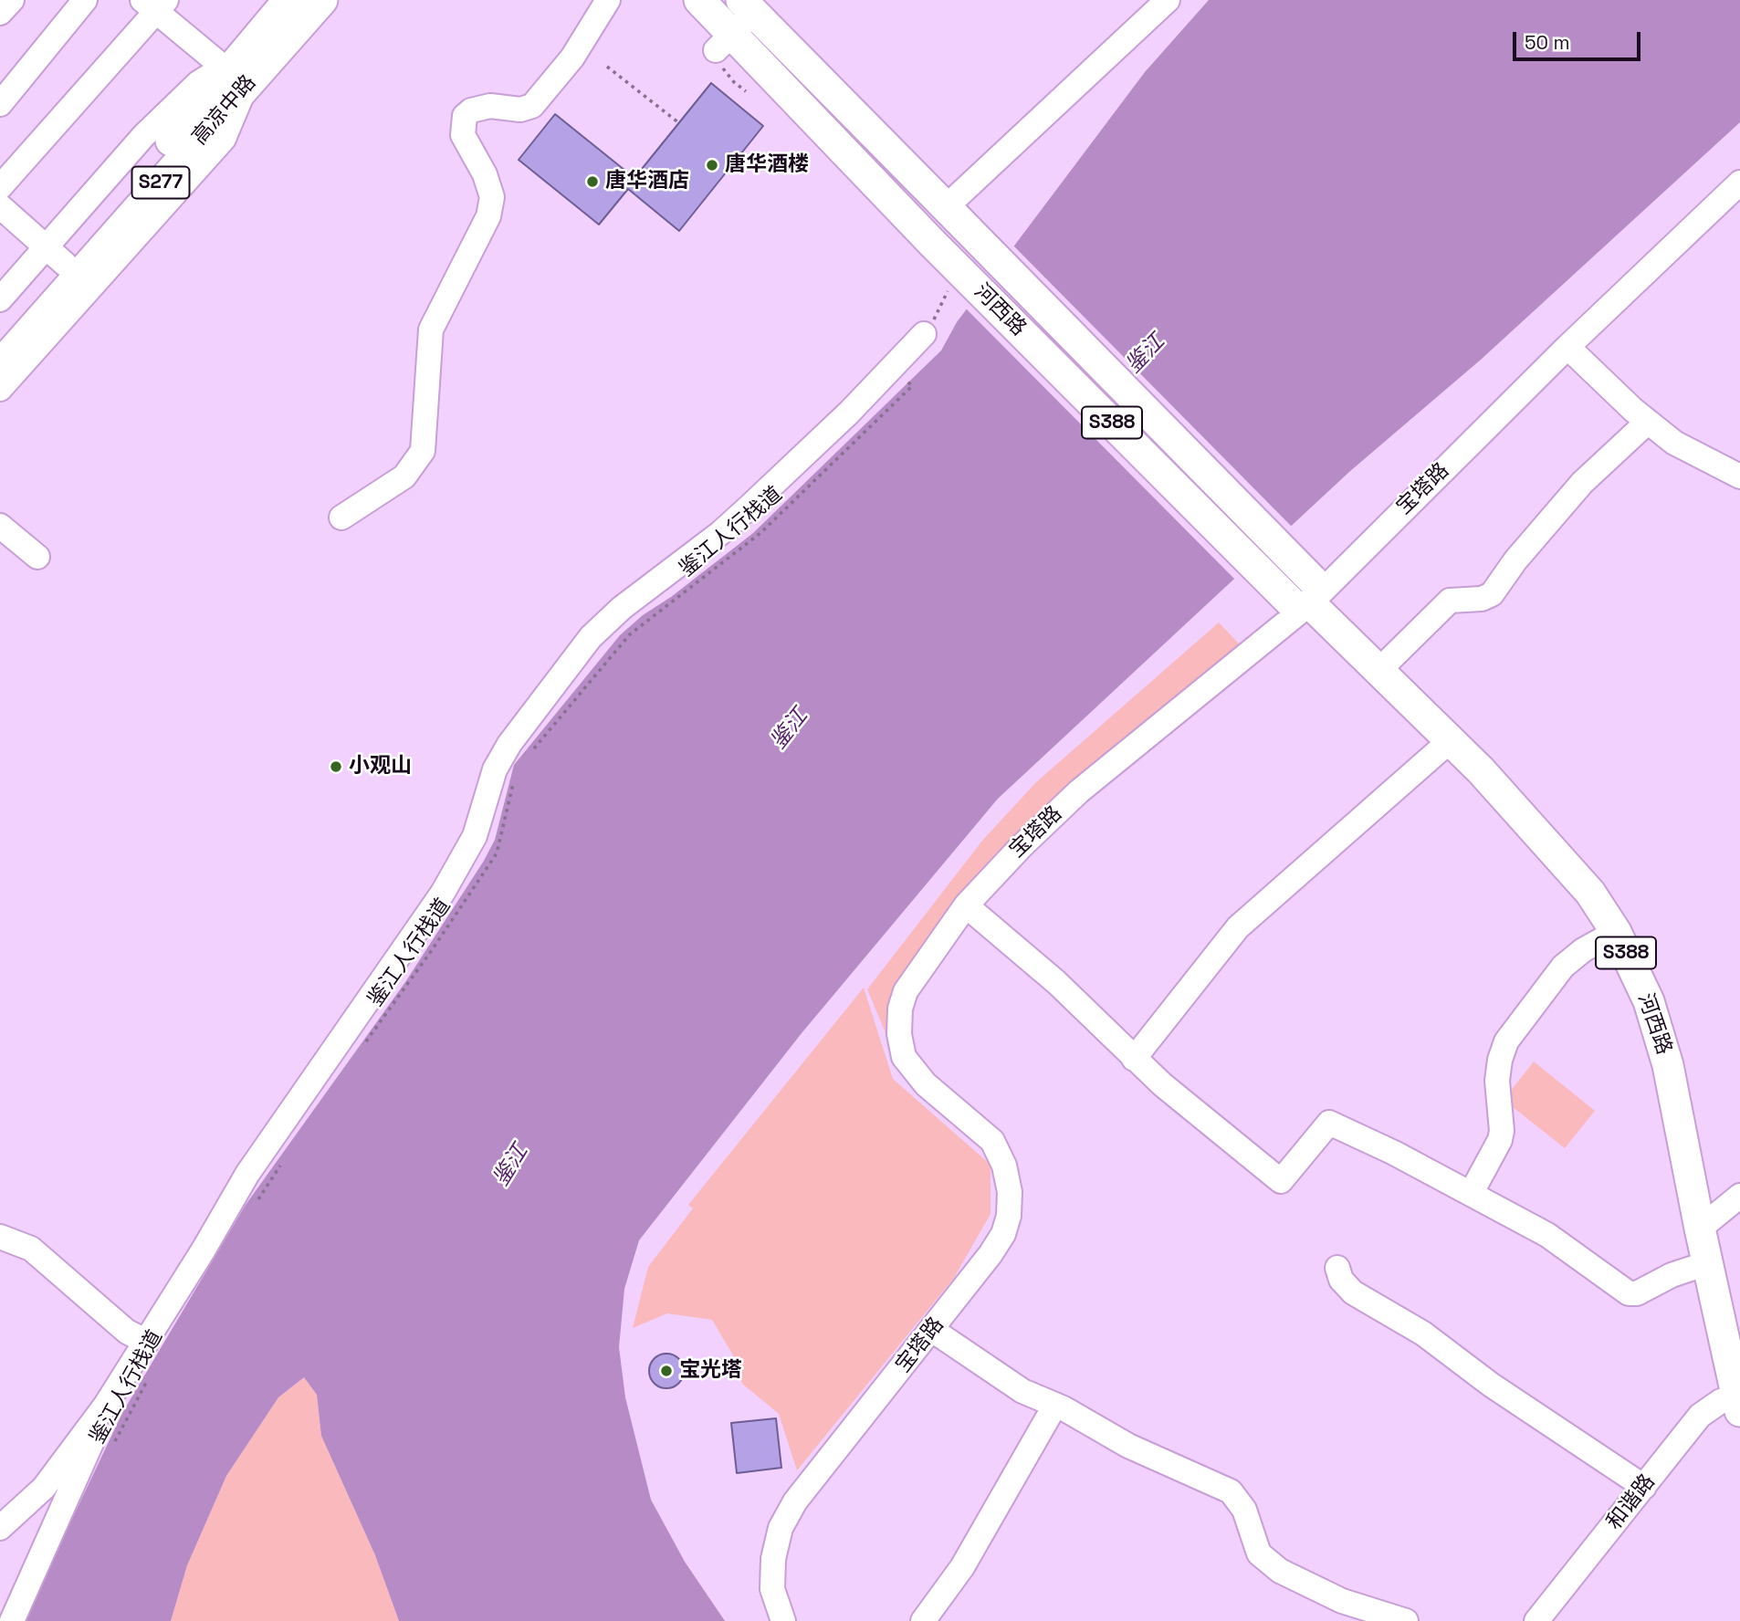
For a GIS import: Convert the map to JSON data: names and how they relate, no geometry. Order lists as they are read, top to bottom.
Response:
{
  "streets": {
    "main road": [
      "高凉中路",
      "S277",
      "河西路",
      "S388"
    ],
    "street": ["宝塔路", "和谐路"],
    "path": ["鉴江人行栈道"]
  },
  "crossings": [
    ["河西路", "宝塔路"],
    ["河西路", "和谐路"]
  ],
  "water": ["鉴江"],
  "places": [
    "唐华酒楼",
    "唐华酒店",
    "小观山",
    "宝光塔"
  ],
  "scale_bar": "50 m"
}
